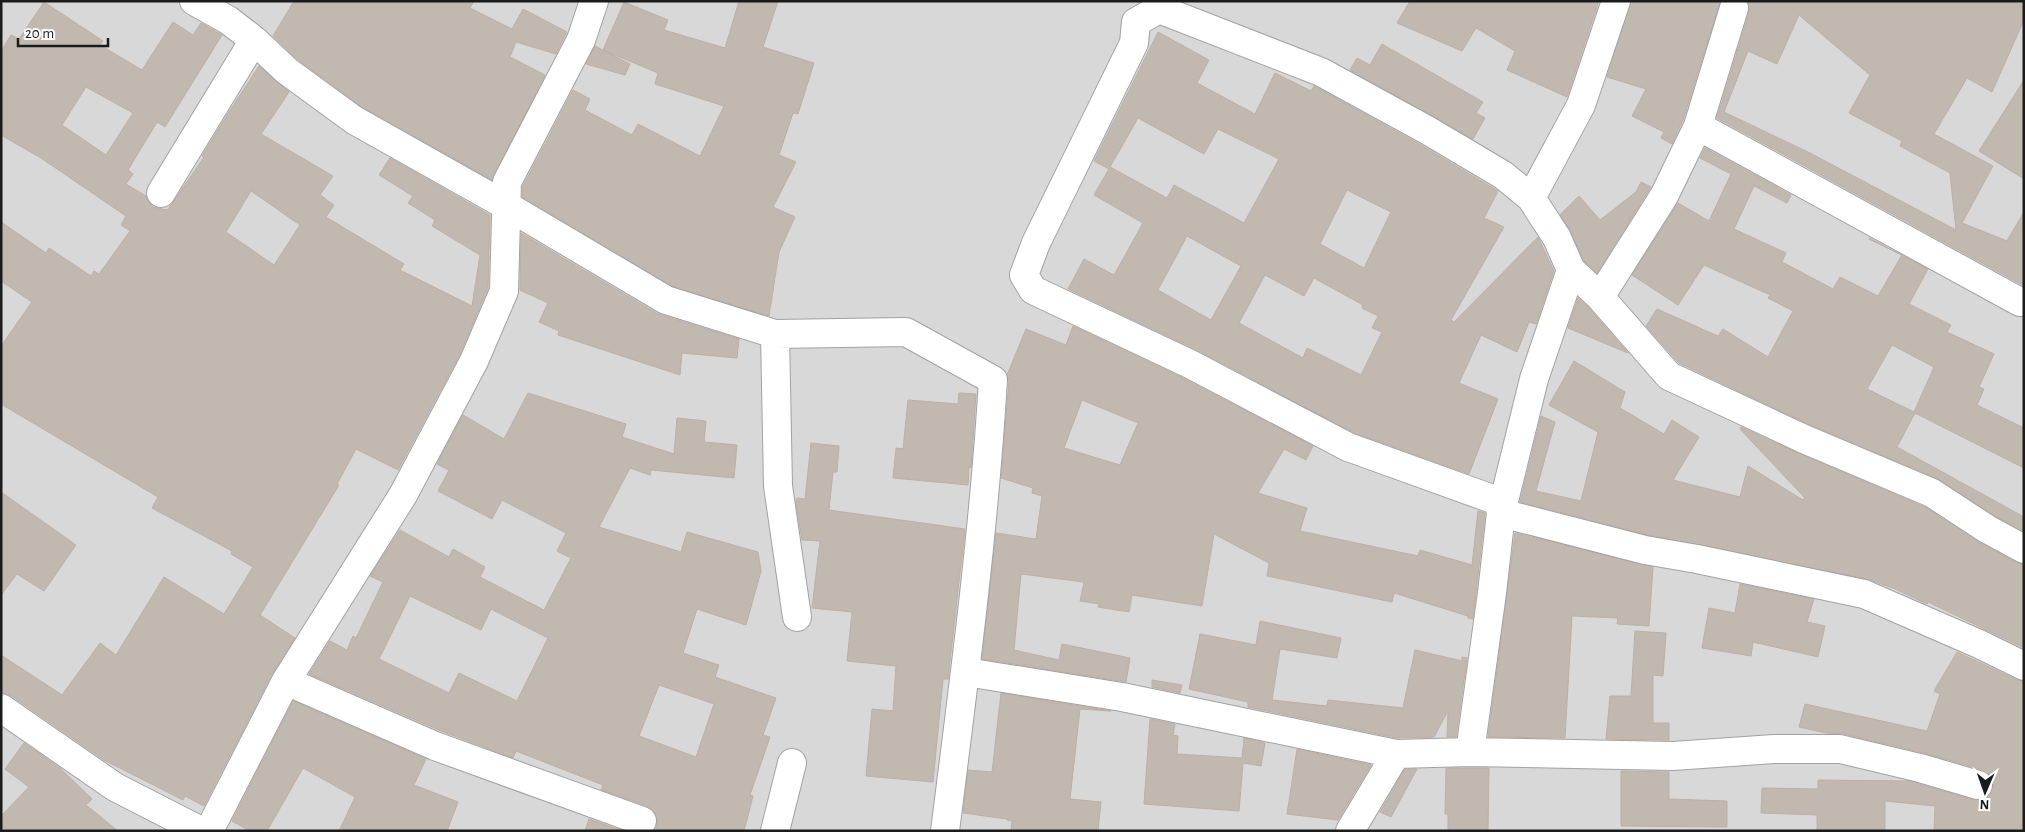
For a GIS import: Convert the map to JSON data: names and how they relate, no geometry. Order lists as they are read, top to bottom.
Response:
{
  "scale_bar": "20 m",
  "north": "bottom"
}
